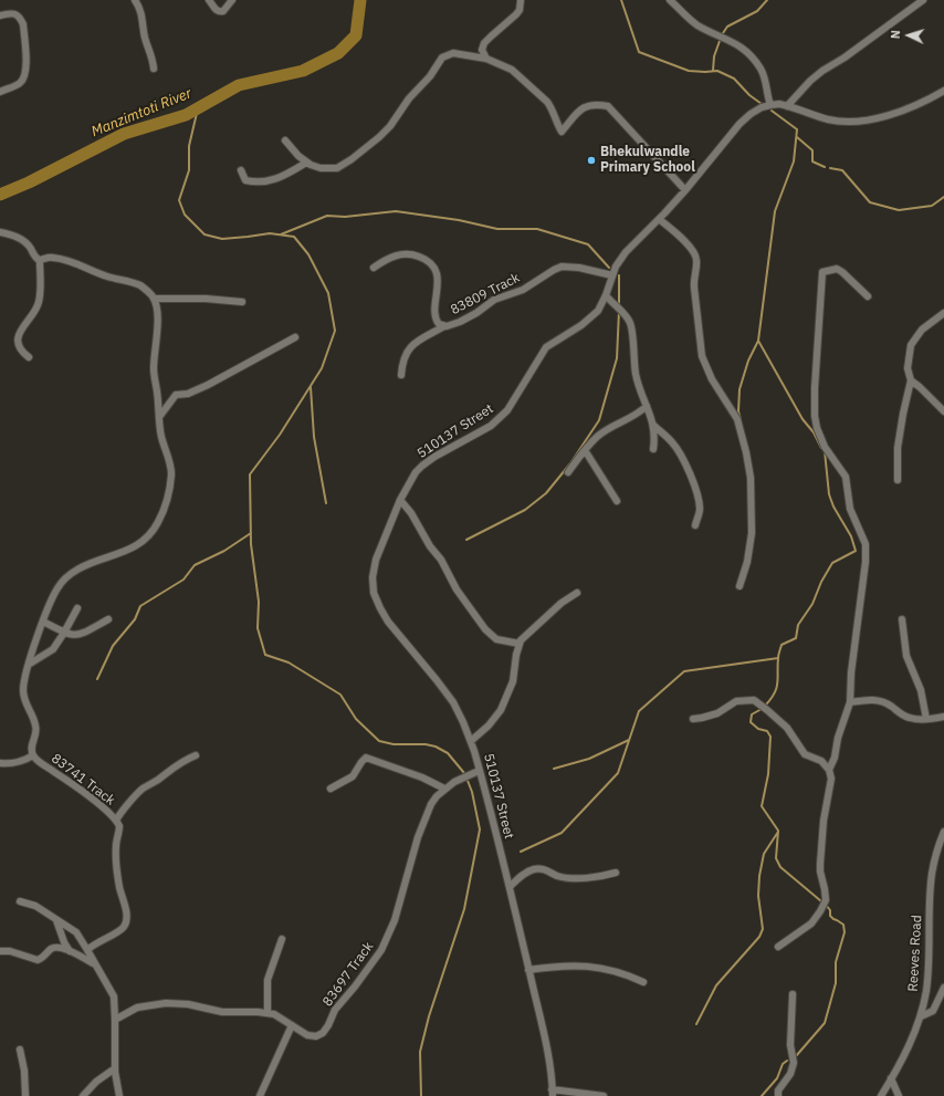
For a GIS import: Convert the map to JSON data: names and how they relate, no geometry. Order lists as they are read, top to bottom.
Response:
{
  "streets": {
    "street": [
      "83809 Track",
      "510137 Street",
      "83741 Track",
      "Reeves Road",
      "83697 Track"
    ]
  },
  "crossings": [
    ["83809 Track", "510137 Street"],
    ["510137 Street", "83697 Track"]
  ],
  "water": ["Manzimtoti River"],
  "places": ["Bhekulwandle Primary School"],
  "north": "left"
}
